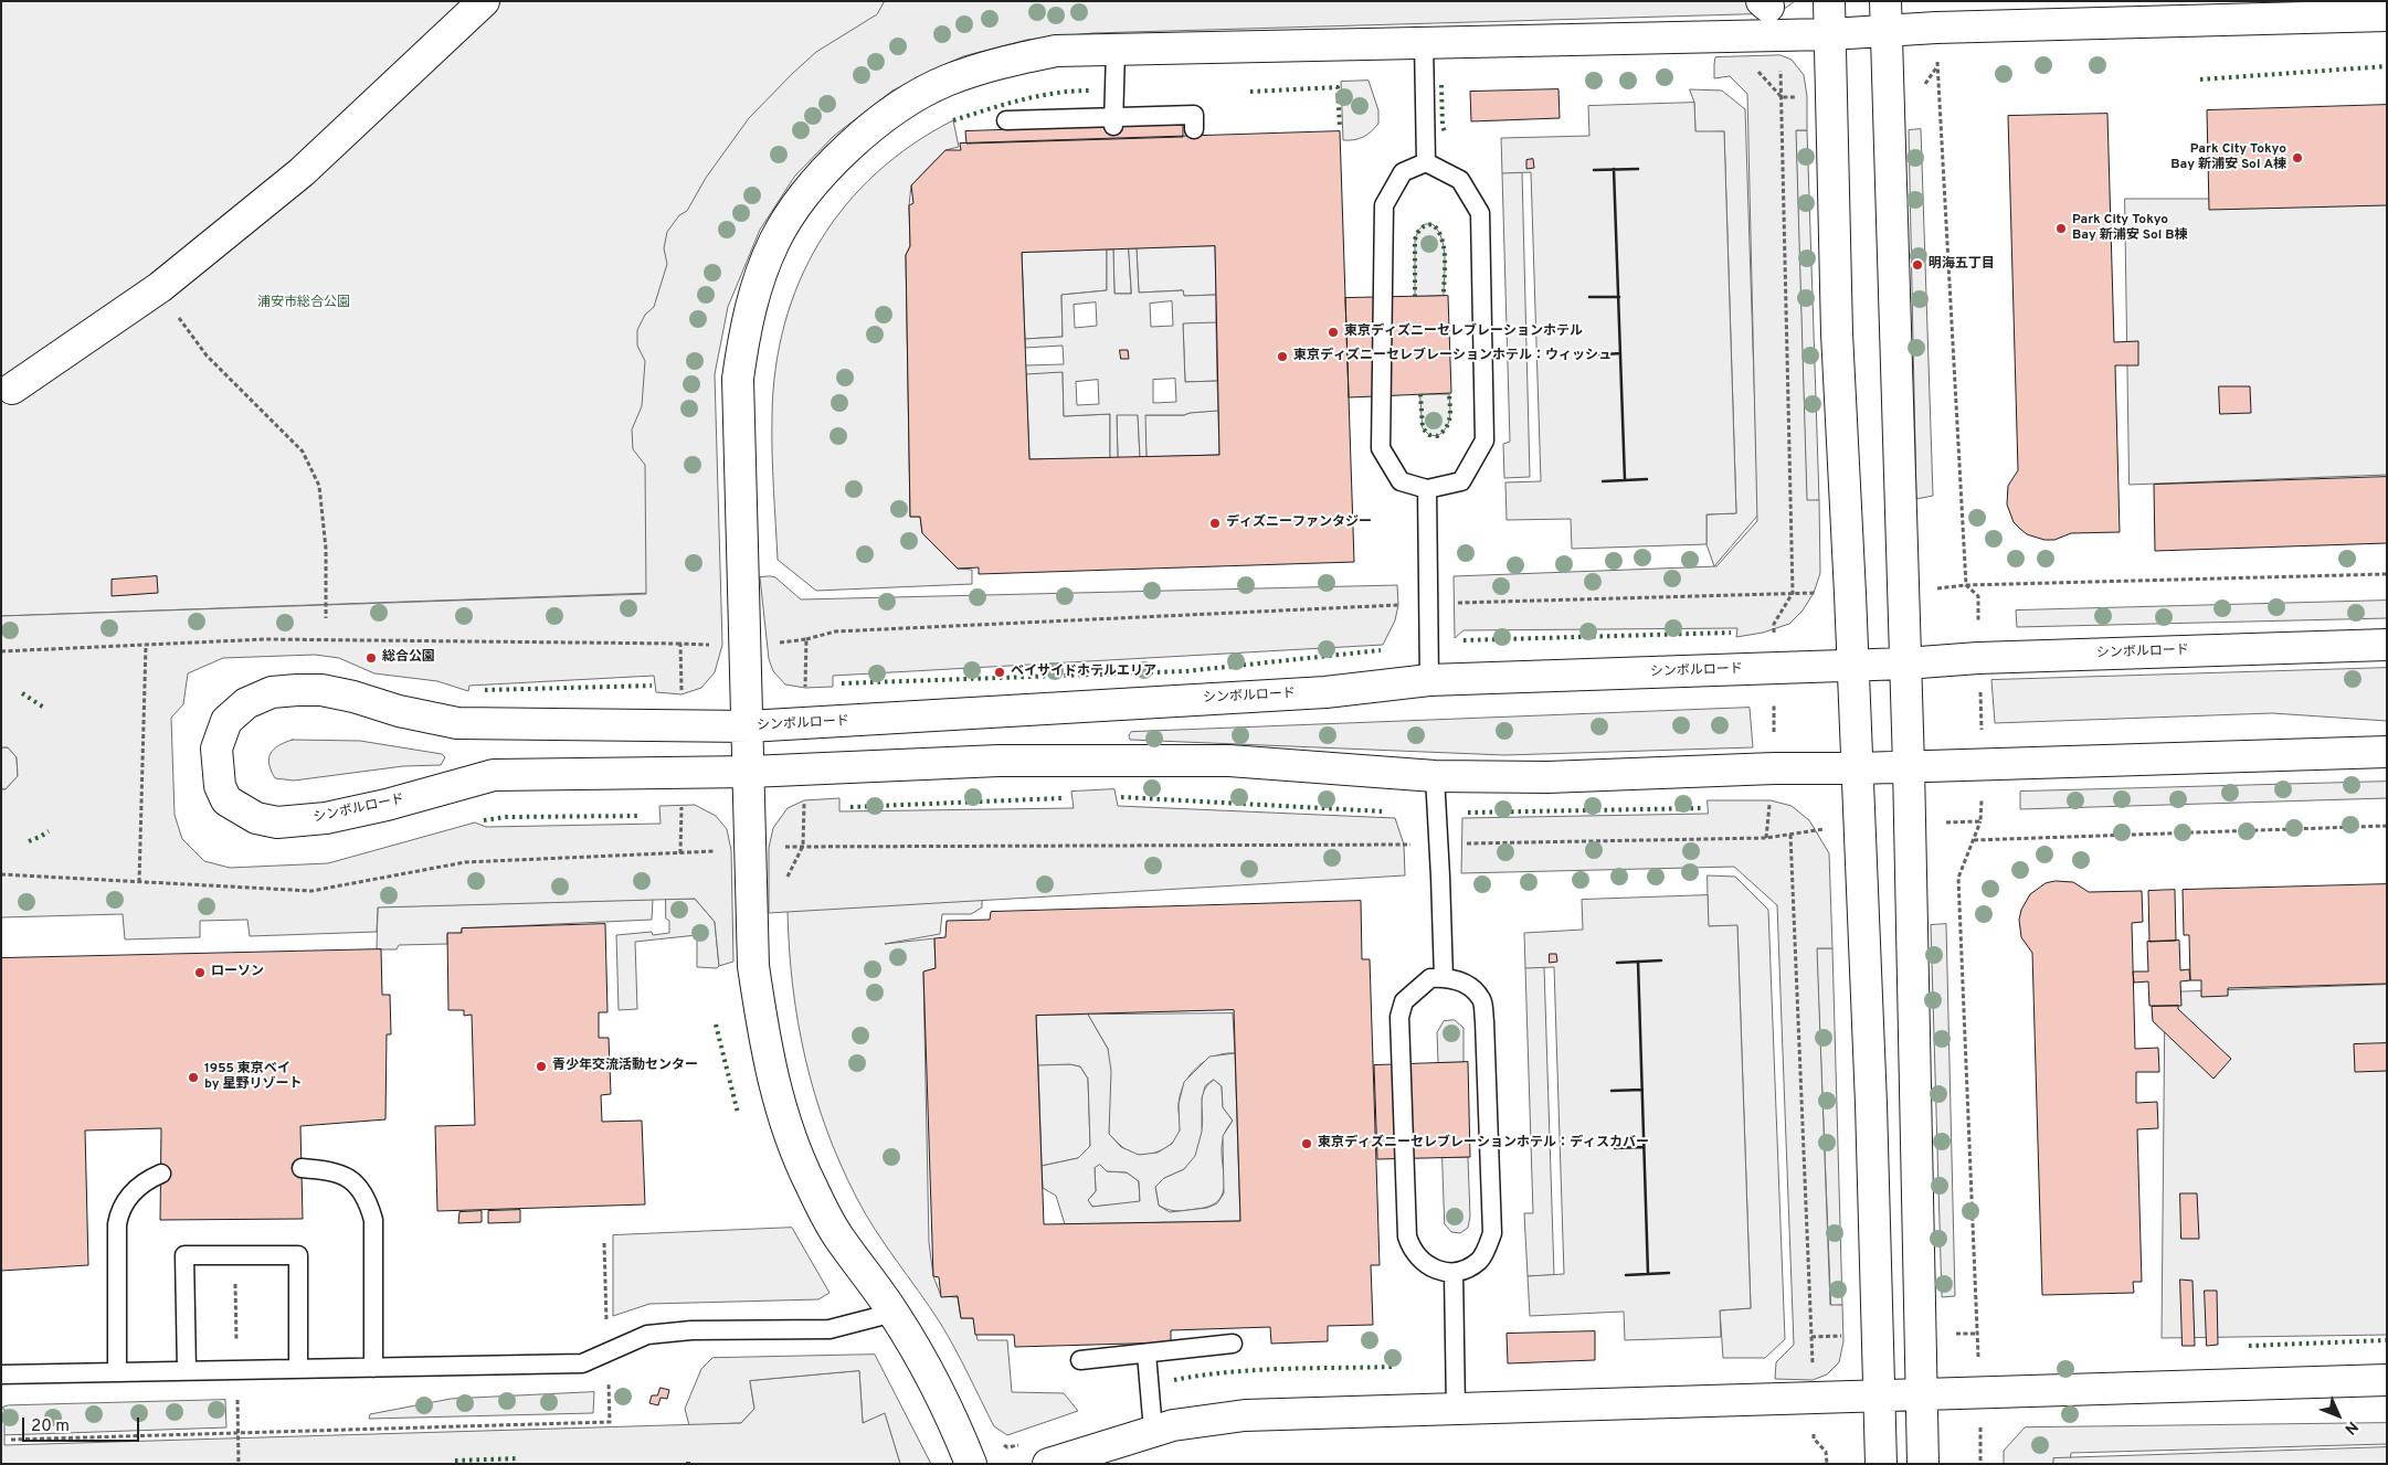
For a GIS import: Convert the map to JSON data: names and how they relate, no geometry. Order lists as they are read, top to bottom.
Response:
{
  "streets": {
    "street": ["シンボルロード"]
  },
  "parks": ["浦安市総合公園"],
  "places": [
    "Park City Tokyo Bay 新浦安 Sol A棟",
    "Park City Tokyo Bay 新浦安 Sol B棟",
    "明海五丁目",
    "東京ディズニーセレブレーションホテル",
    "東京ディズニーセレブレーションホテル：ウィッシュ",
    "ディズニーファンタジー",
    "総合公園",
    "ベイサイドホテルエリア",
    "ローソン",
    "青少年交流活動センター",
    "1955 東京ベイ by 星野リゾート",
    "東京ディズニーセレブレーションホテル：ディスカバー"
  ],
  "scale_bar": "20 m",
  "north": "bottom right"
}
